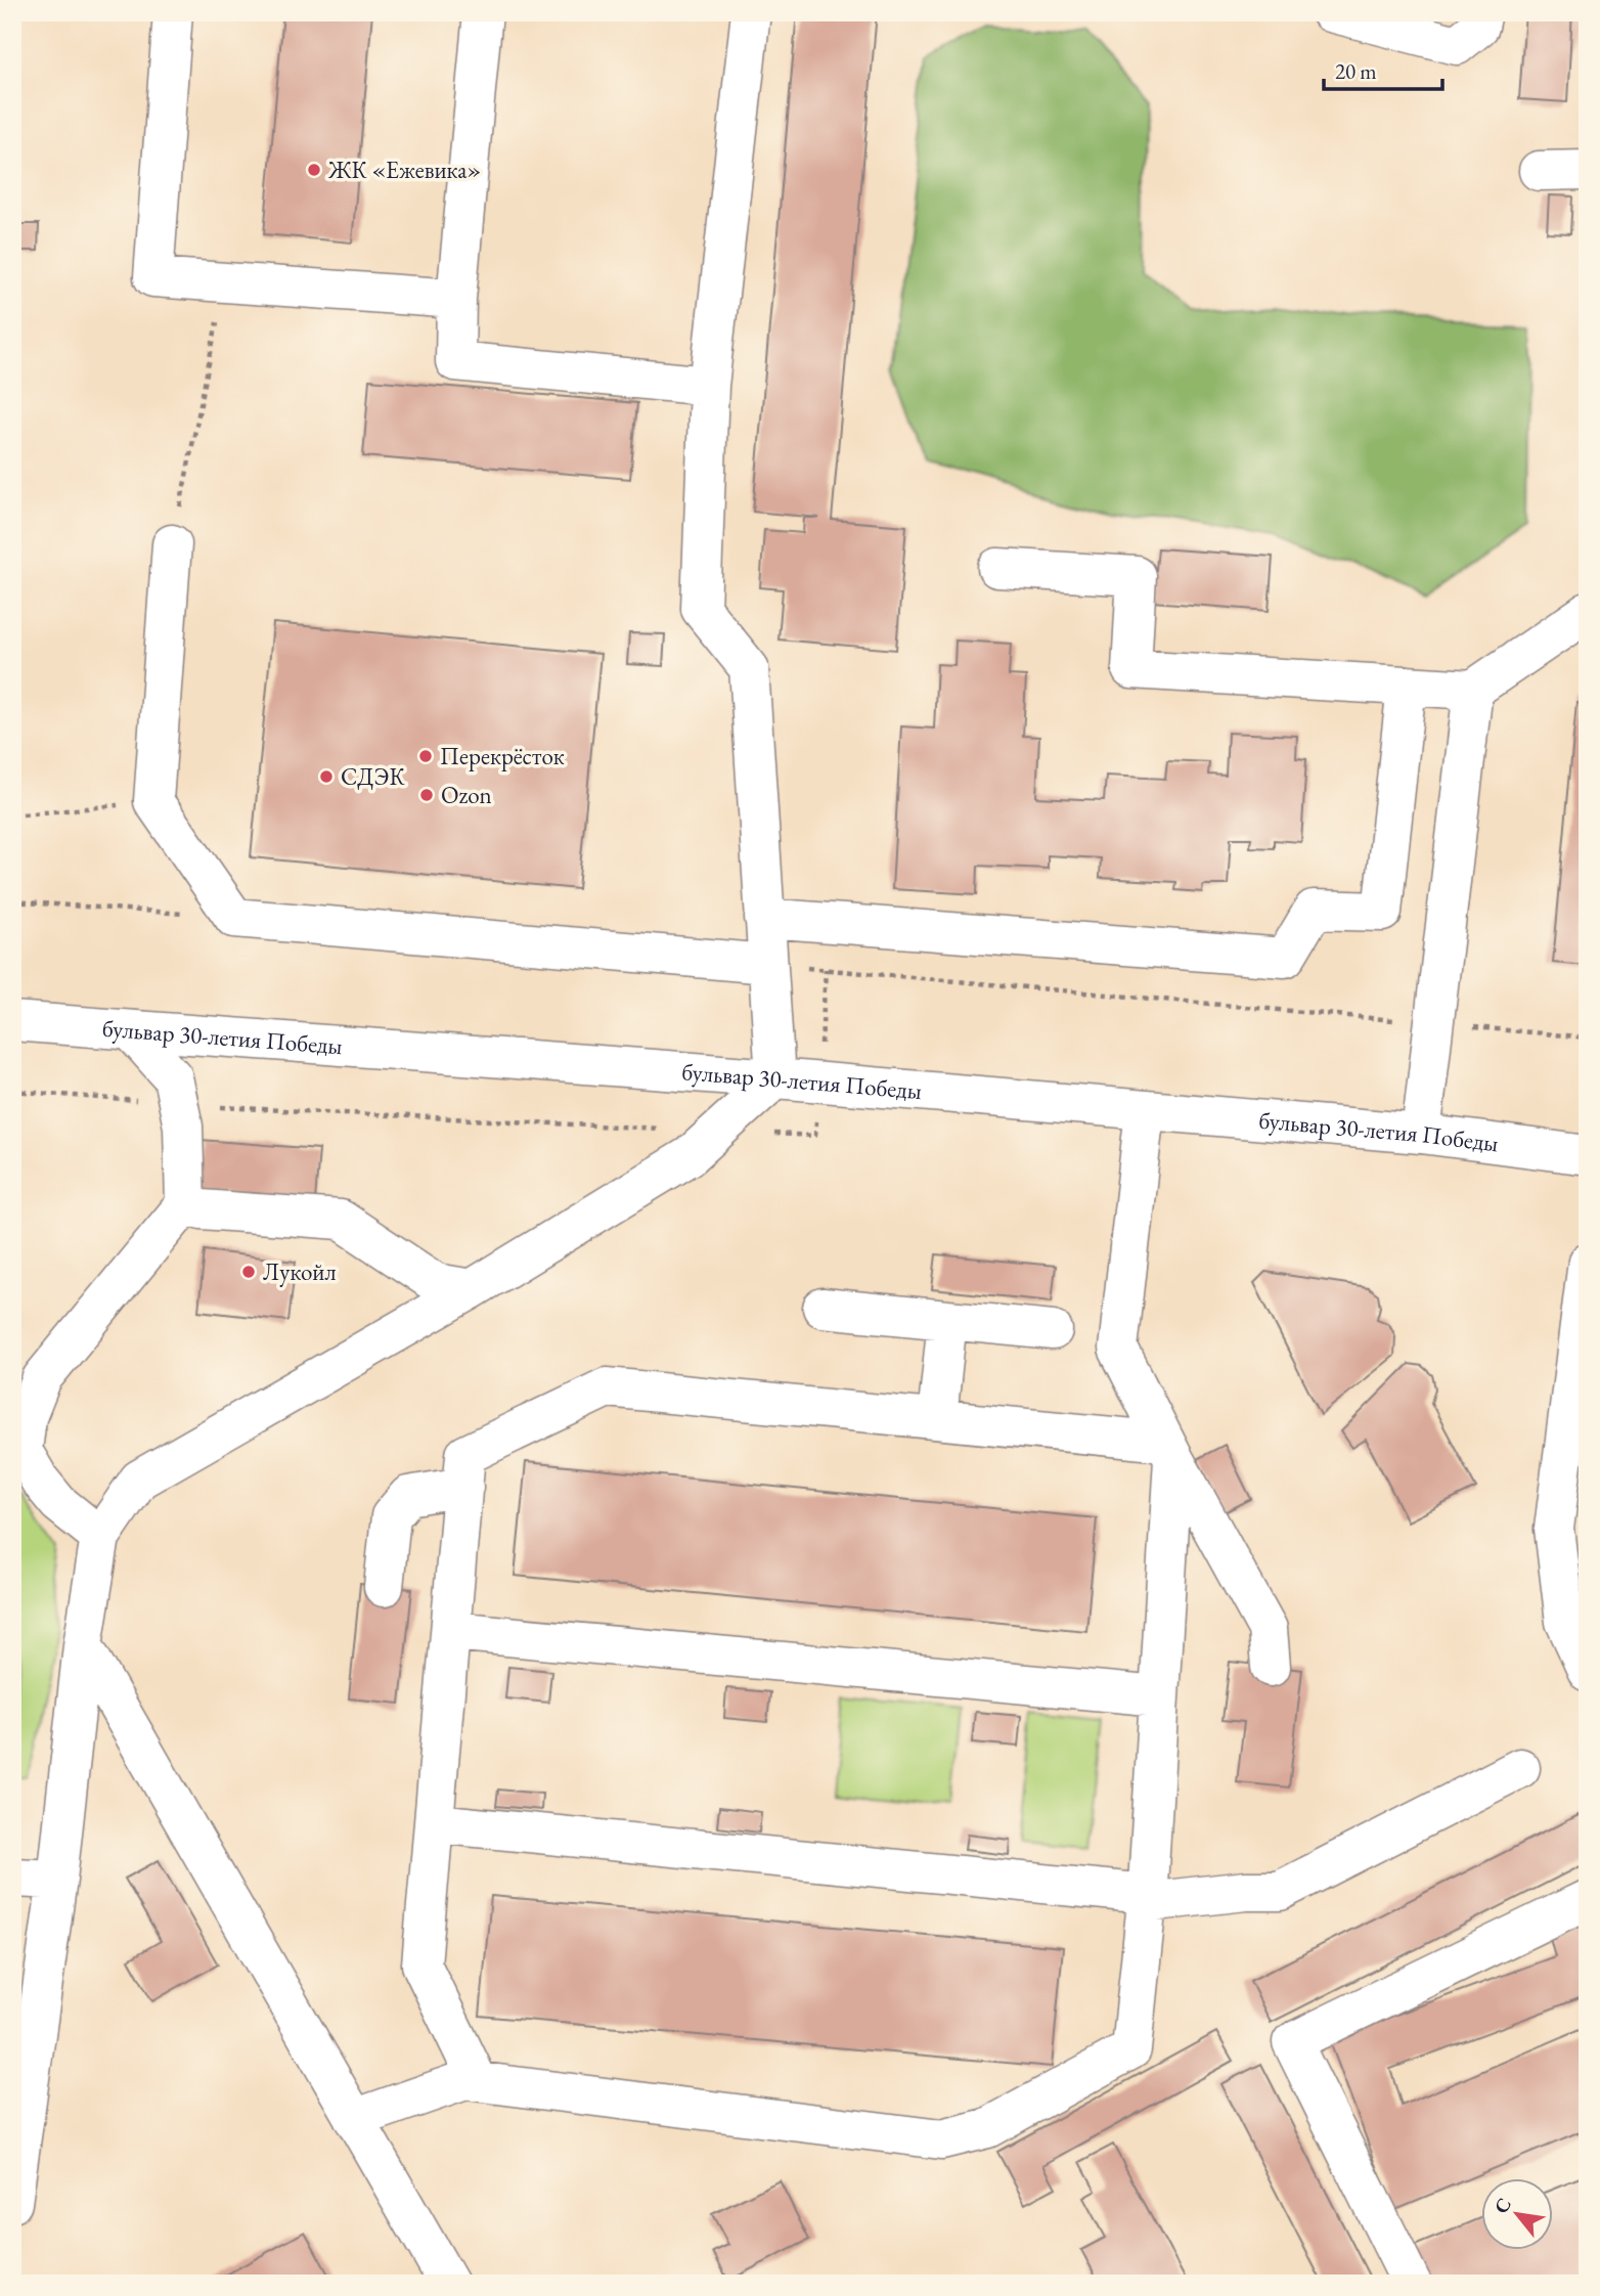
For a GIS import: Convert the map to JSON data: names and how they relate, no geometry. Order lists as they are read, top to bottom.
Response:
{
  "streets": {
    "main road": ["бульвар 30-летия Победы"]
  },
  "places": [
    "ЖК «Ежевика»",
    "Перекрёсток",
    "СДЭК",
    "Ozon",
    "Лукойл"
  ],
  "scale_bar": "20 m",
  "north": "top left"
}
